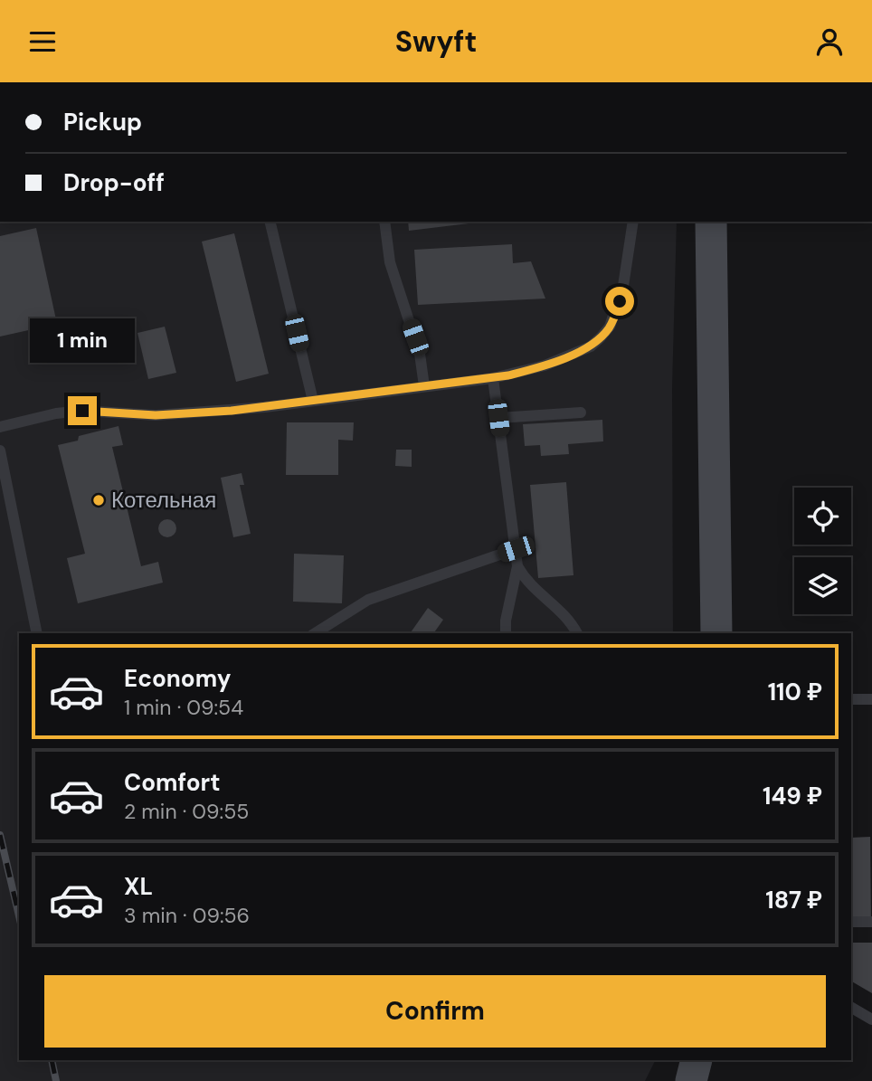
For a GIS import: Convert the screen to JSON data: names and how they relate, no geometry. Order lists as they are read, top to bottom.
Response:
{
  "places": ["Котельная"],
  "page": {
    "header": "Swyft",
    "banner": ["Pickup", "Drop-off"],
    "bubble": "1 min",
    "list": [
      {
        "name": "Economy",
        "note": "1 min · 09:54",
        "value": "110 ₽"
      },
      {
        "name": "Comfort",
        "note": "2 min · 09:55",
        "value": "149 ₽"
      },
      {
        "name": "XL",
        "note": "3 min · 09:56",
        "value": "187 ₽"
      }
    ],
    "buttons": "Confirm"
  }
}
